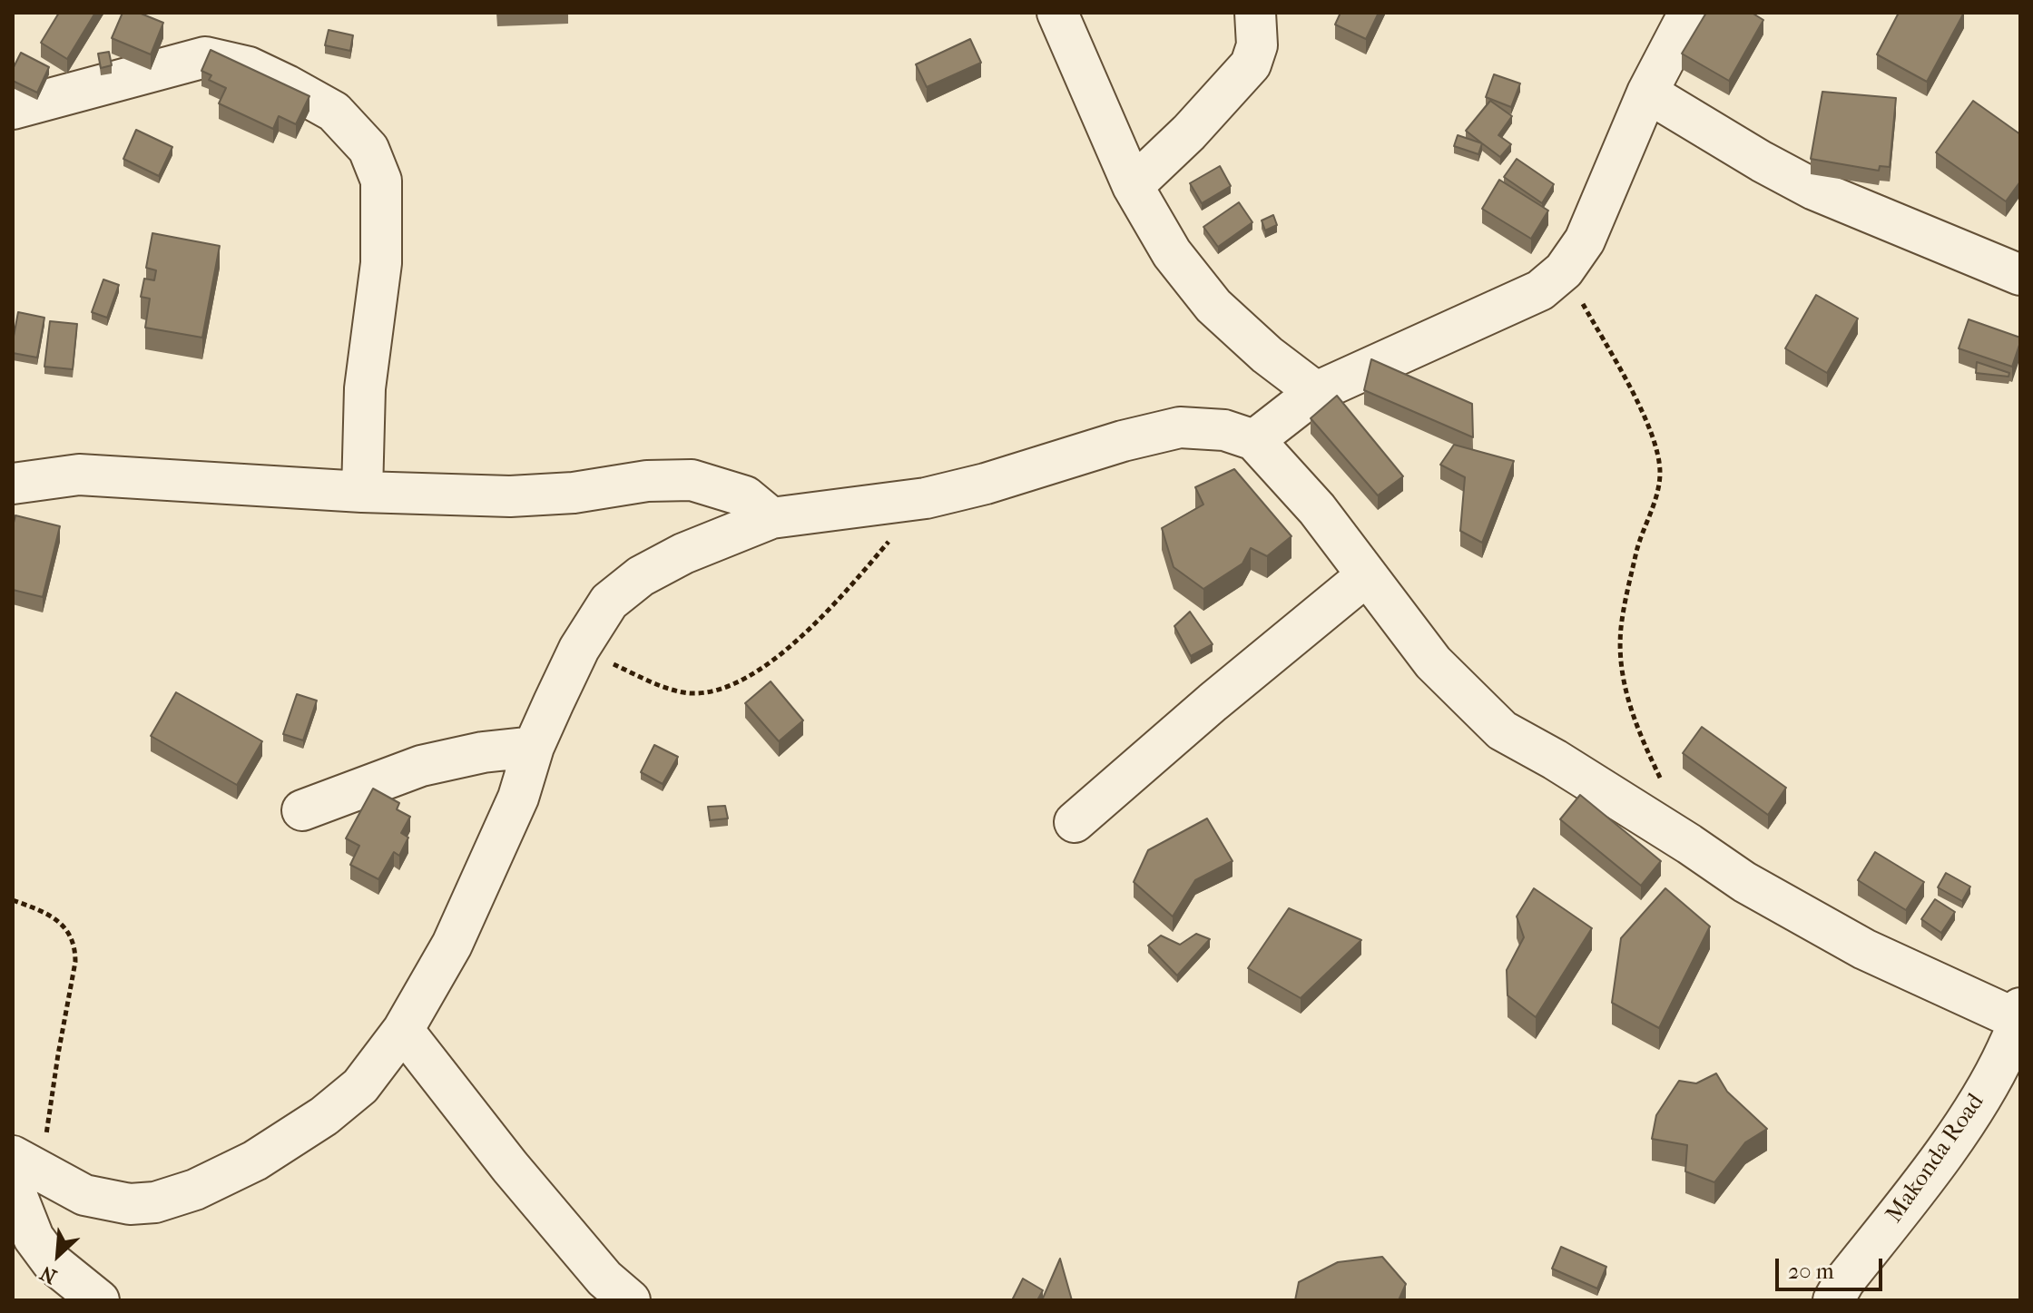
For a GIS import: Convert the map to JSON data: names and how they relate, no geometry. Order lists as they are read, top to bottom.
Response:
{
  "streets": {
    "street": ["Makonda Road"]
  },
  "scale_bar": "20 m",
  "north": "bottom left"
}
